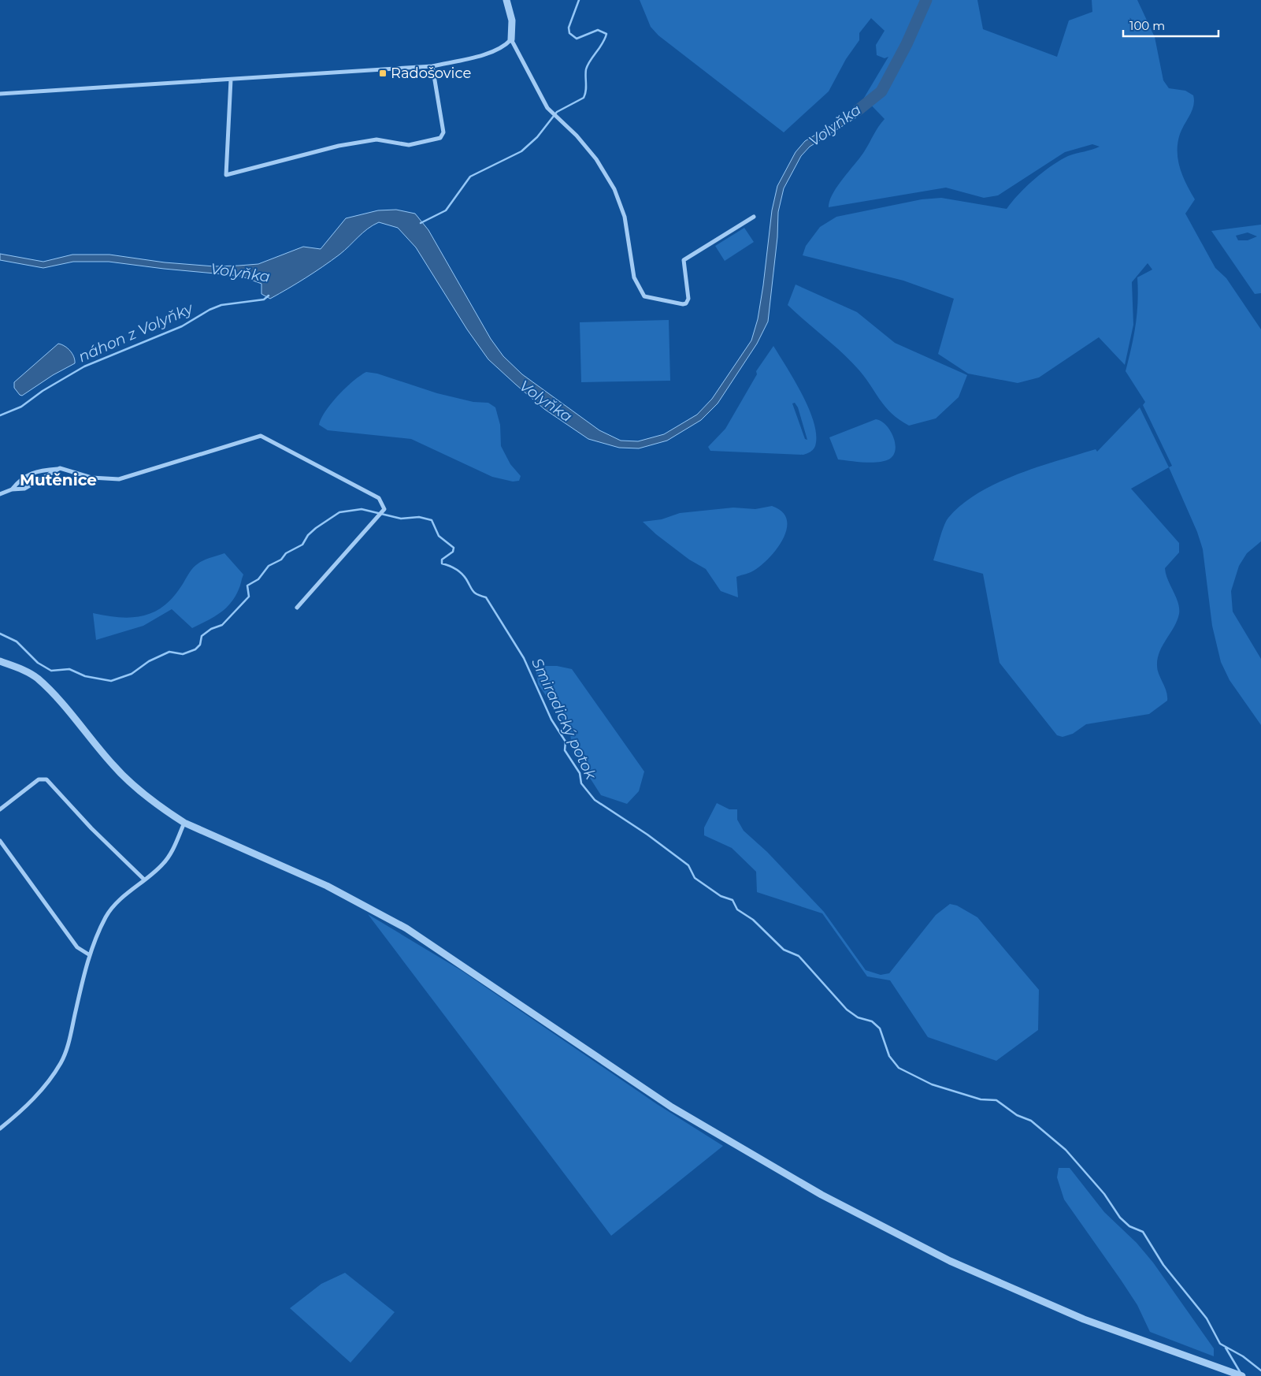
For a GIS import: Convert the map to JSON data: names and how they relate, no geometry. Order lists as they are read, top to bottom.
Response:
{
  "districts": ["Mutěnice"],
  "water": ["Volyňka", "náhon z Volyňky", "Smiradický potok"],
  "places": {
    "transit": ["Radošovice"]
  },
  "scale_bar": "100 m"
}
